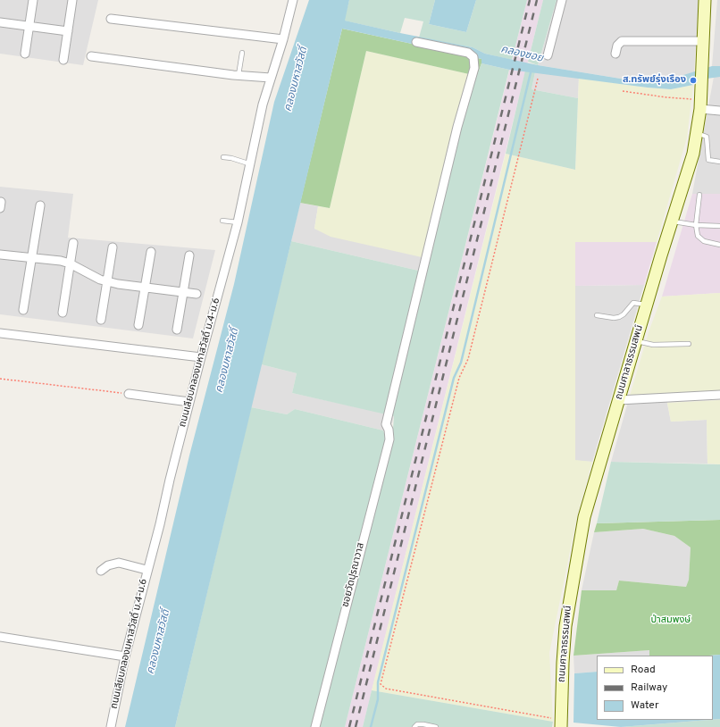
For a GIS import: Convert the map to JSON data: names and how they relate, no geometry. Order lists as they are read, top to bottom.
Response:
{
  "streets": {
    "street": ["ถนนเลียบคลองมหาสวัสดิ์ ม.4-ม.6", "ถนนศาลาธรรมสพน์", "ซอยวัดปุรณาวาส"]
  },
  "water": ["คลองซอย", "คลองมหาสวัสดิ์"],
  "parks": ["ป่าสมพงษ์"],
  "places": ["ส.ทรัพย์รุ่งเรือง"],
  "legend": ["Road", "Railway", "Water"]
}
